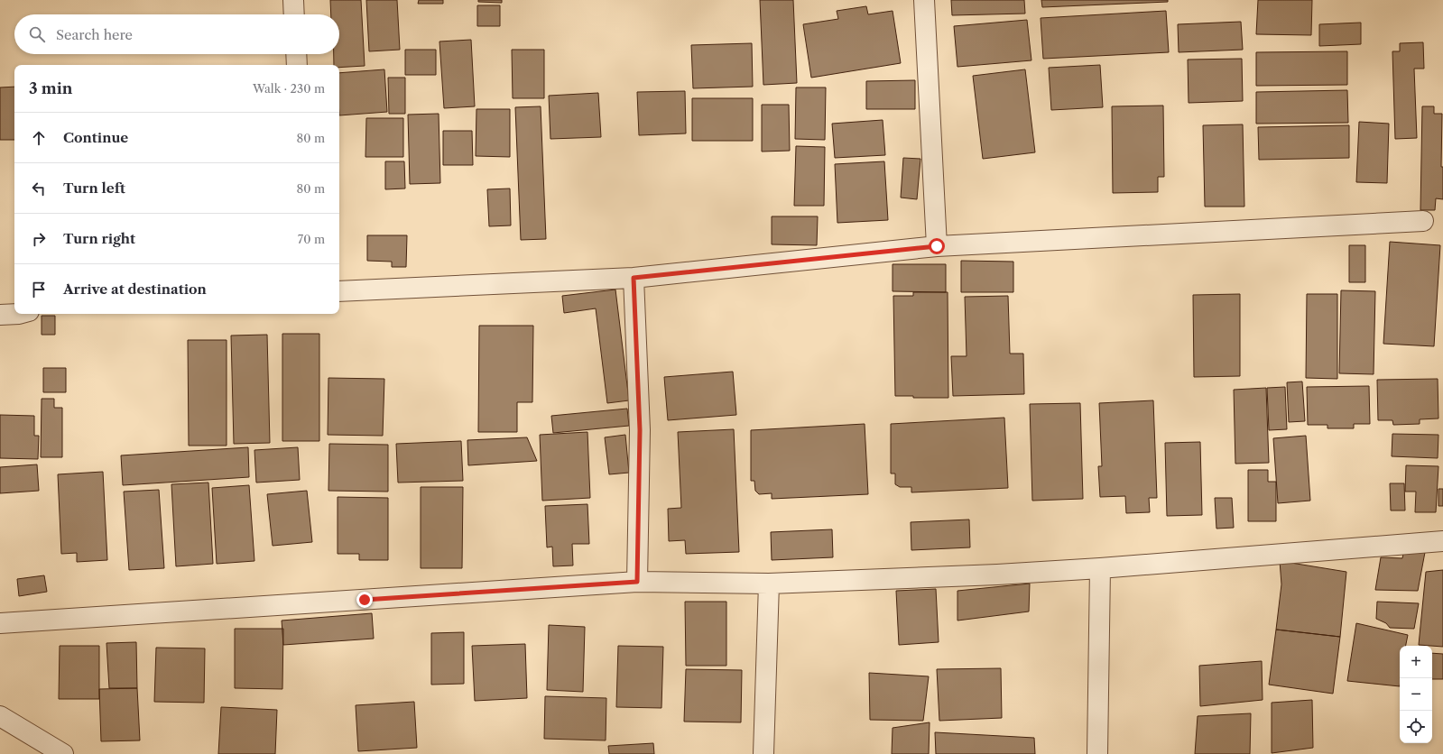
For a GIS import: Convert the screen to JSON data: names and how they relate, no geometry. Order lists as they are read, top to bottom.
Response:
{
  "page": {
    "search": "Search here",
    "heading": ["3 min", "Walk · 230 m"],
    "list": [
      ["Continue", "80 m"],
      ["Turn left", "80 m"],
      ["Turn right", "70 m"],
      "Arrive at destination"
    ],
    "map_buttons": ["+", "−"]
  }
}
